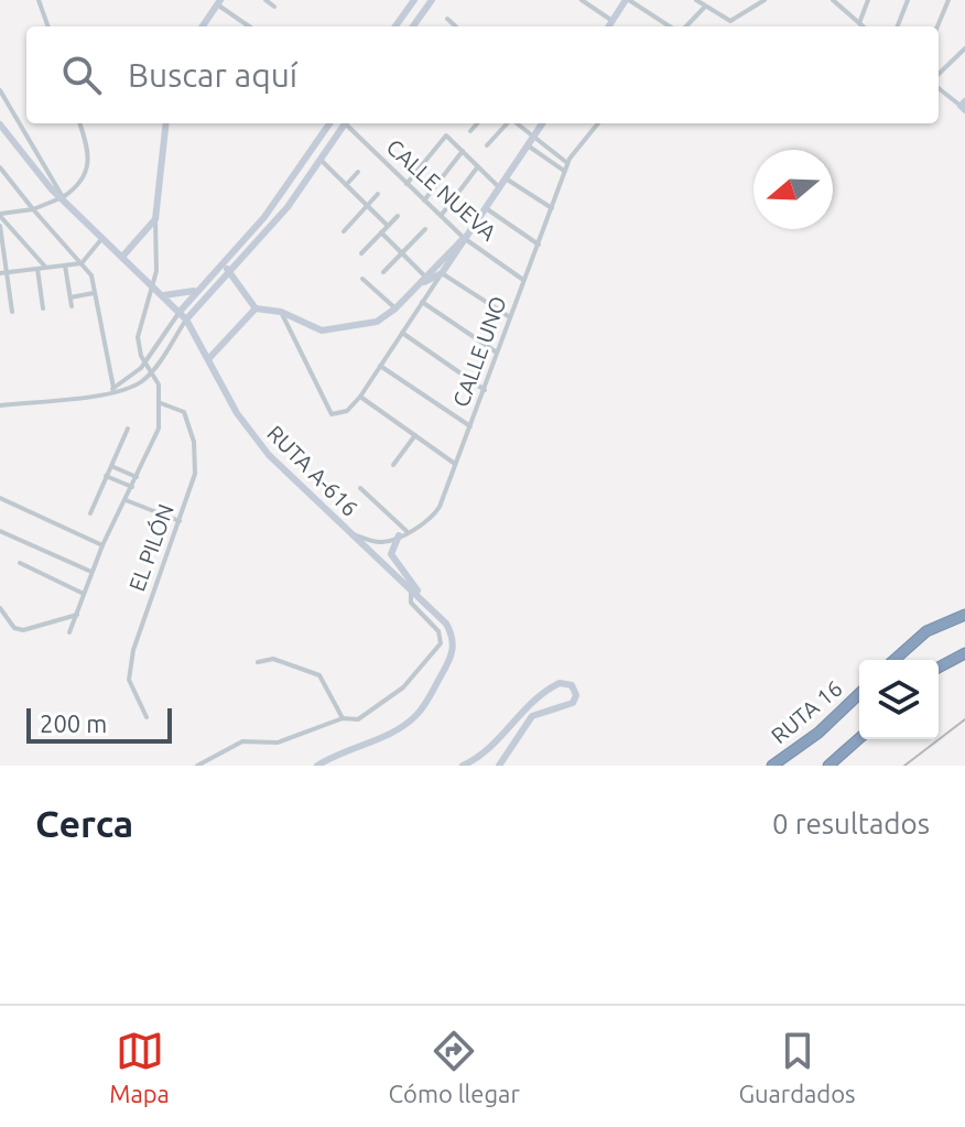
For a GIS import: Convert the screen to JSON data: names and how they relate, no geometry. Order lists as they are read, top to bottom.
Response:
{
  "streets": {
    "highway": ["RUTA 16"],
    "main road": ["RUTA A-616"],
    "street": ["CALLE NUEVA", "CALLE UNO", "EL PILÓN"]
  },
  "crossings": [
    ["CALLE NUEVA", "CALLE UNO"]
  ],
  "scale_bar": "200 m",
  "north": "left",
  "page": {
    "search": "Buscar aquí",
    "scale": "200 m",
    "heading": ["Cerca", "0 resultados"],
    "nav": ["Mapa", "Cómo llegar", "Guardados"]
  }
}
